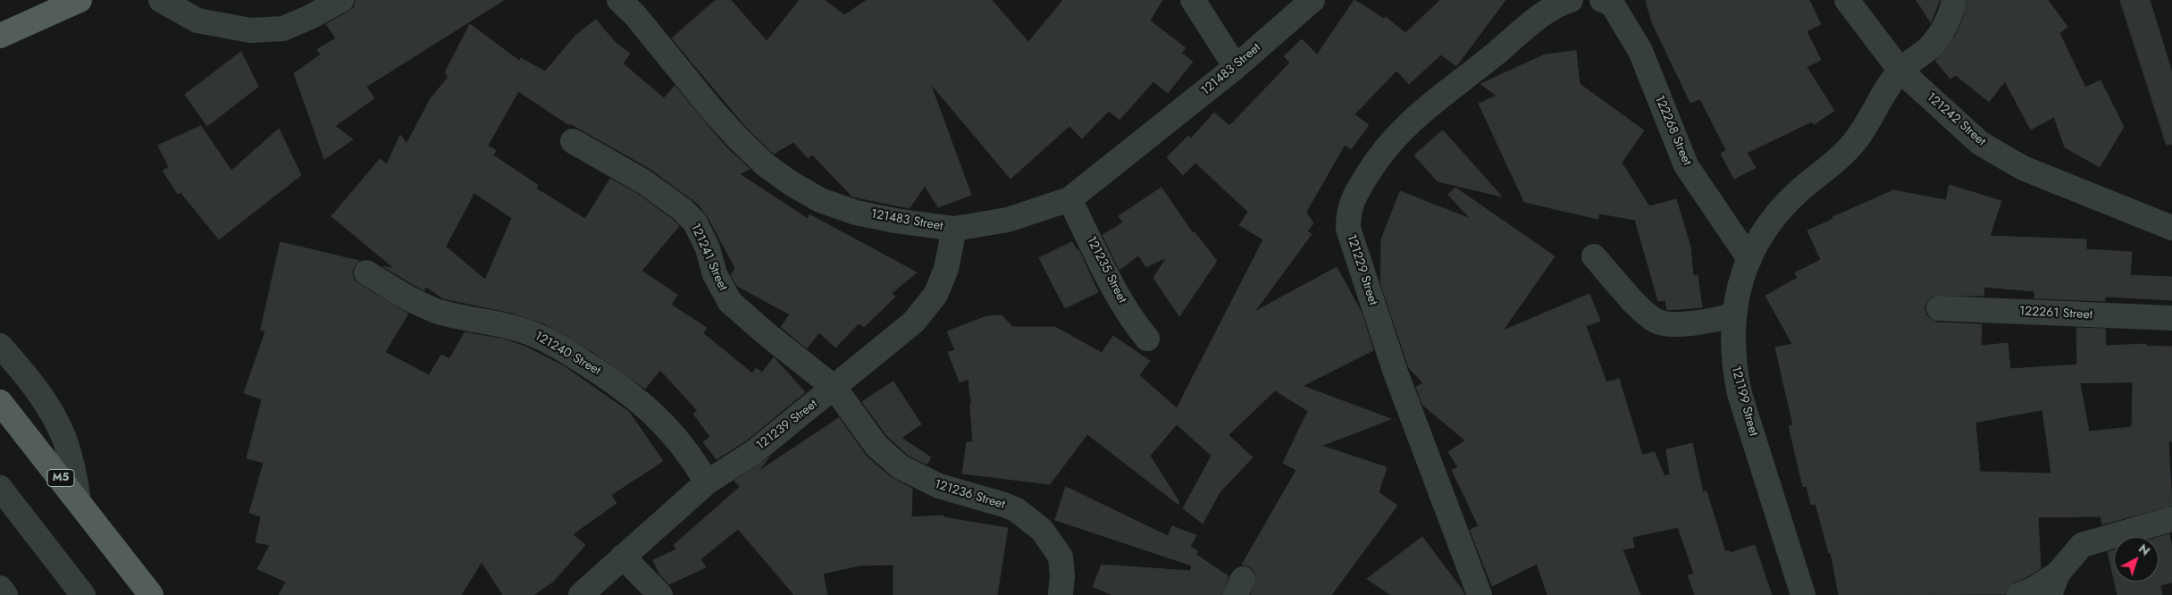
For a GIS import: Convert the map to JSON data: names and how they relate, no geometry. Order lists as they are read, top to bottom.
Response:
{
  "streets": {
    "main road": ["M5"],
    "street": [
      "121483 Street",
      "121242 Street",
      "122268 Street",
      "121241 Street",
      "121235 Street",
      "121229 Street",
      "122261 Street",
      "121240 Street",
      "121199 Street",
      "121239 Street",
      "121236 Street"
    ]
  },
  "crossings": [
    ["121483 Street", "121235 Street"],
    ["121483 Street", "121239 Street"],
    ["121242 Street", "121199 Street"],
    ["122268 Street", "121199 Street"],
    ["121241 Street", "121239 Street"],
    ["121241 Street", "121236 Street"],
    ["121240 Street", "121239 Street"],
    ["121239 Street", "121236 Street"]
  ],
  "north": "top right"
}
